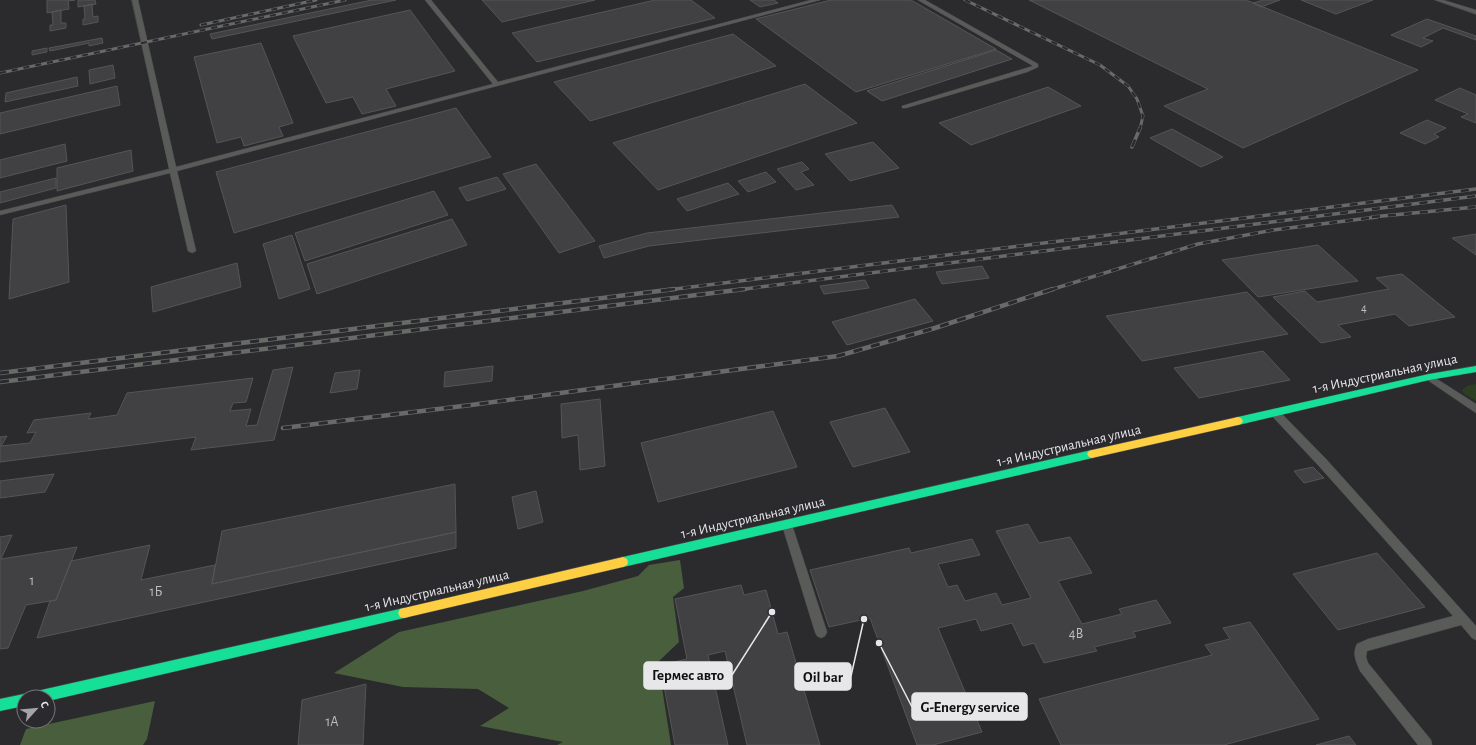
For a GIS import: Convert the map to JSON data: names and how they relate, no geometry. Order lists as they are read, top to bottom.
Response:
{
  "streets": {
    "main road": ["1-я Индустриальная улица"]
  },
  "places": ["Гермес авто", "Oil bar", "G-Energy service"],
  "house_numbers": [
    "4",
    "1",
    "1Б",
    "4В",
    "1А"
  ],
  "north": "top right"
}
